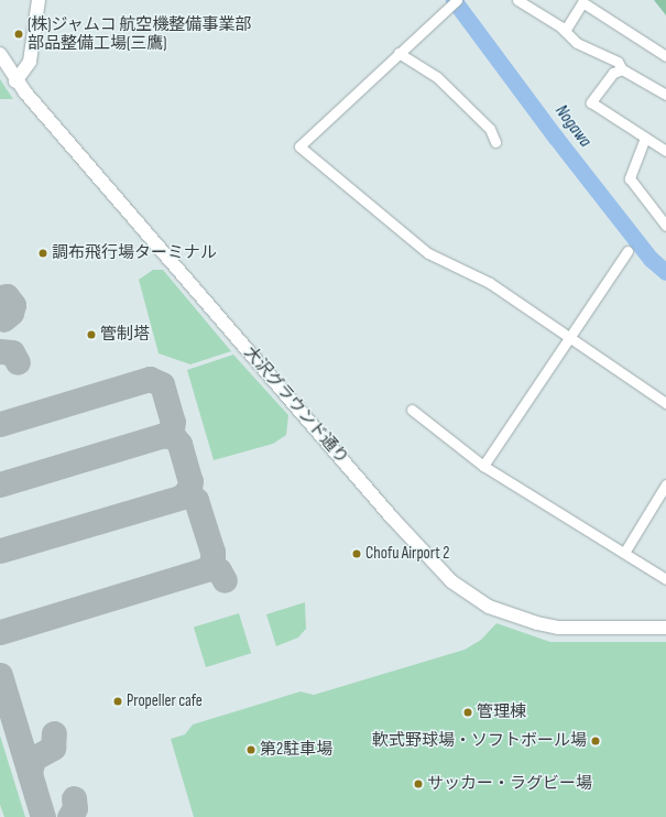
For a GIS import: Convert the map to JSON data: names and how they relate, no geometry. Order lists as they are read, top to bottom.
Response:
{
  "streets": {
    "street": ["大沢グラウンド通り"]
  },
  "water": ["Nogawa"],
  "places": [
    "(株)ジャムコ 航空機整備事業部 部品整備工場(三鷹)",
    "調布飛行場ターミナル",
    "管制塔",
    "Chofu Airport 2",
    "Propeller cafe",
    "管理棟",
    "軟式野球場・ソフトボール場",
    "第2駐車場",
    "サッカー・ラグビー場"
  ]
}
